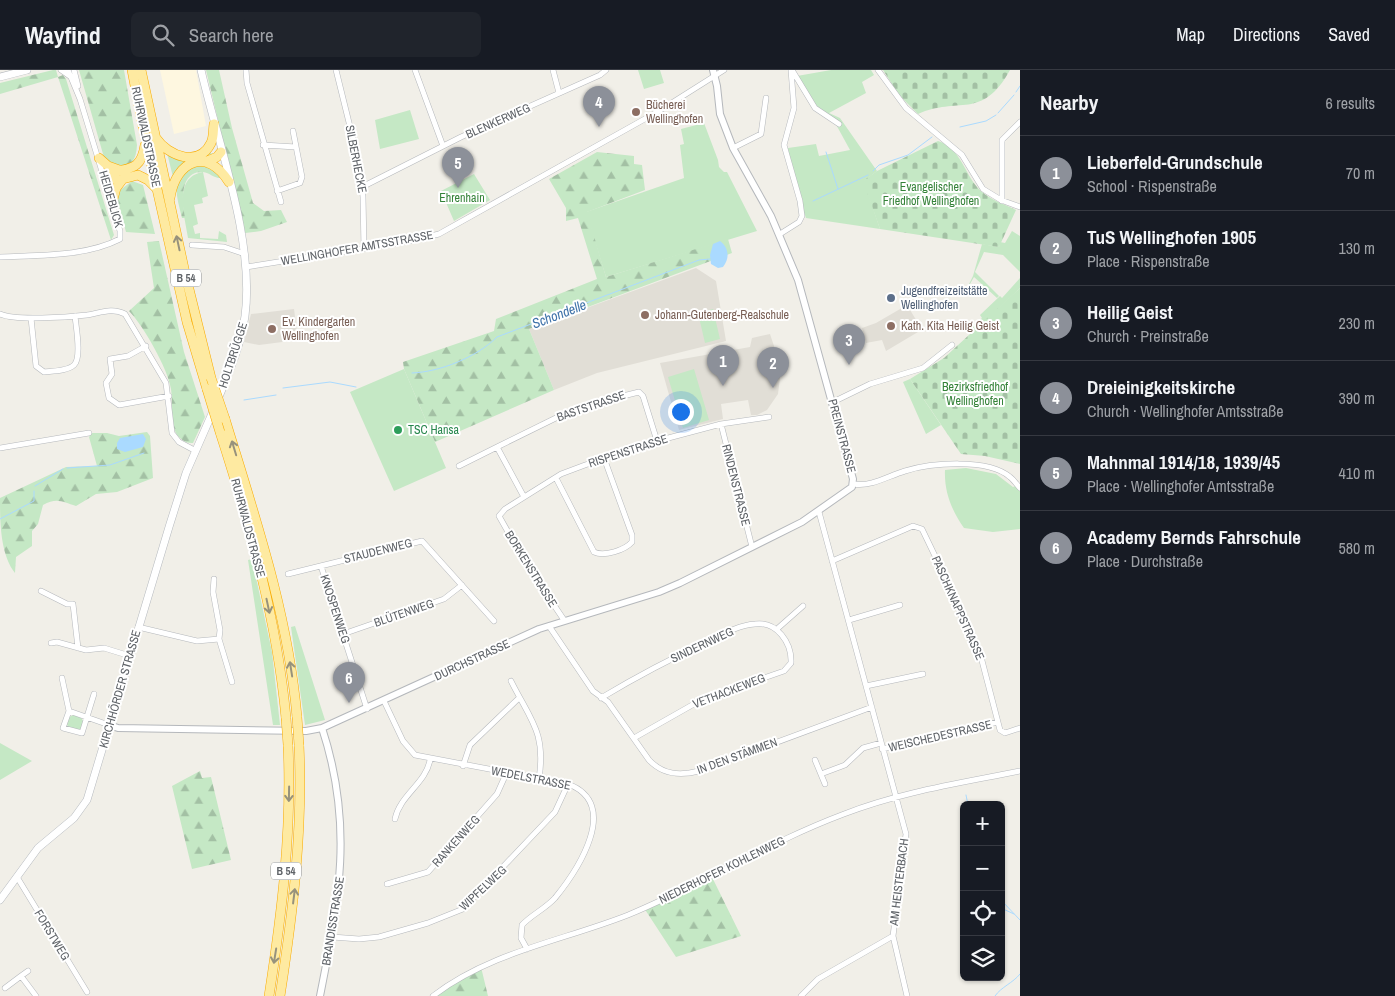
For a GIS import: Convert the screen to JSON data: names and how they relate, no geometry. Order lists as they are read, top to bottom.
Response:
{
  "streets": {
    "highway": ["RUHRWALDSTRASSE", "B 54"],
    "main road": ["HOLTBRÜGGE", "KIRCHHÖRDER STRASSE"],
    "street": [
      "BLENKERWEG",
      "SILBERHECKE",
      "HEIDEBLICK",
      "WELLINGHOFER AMTSSTRASSE",
      "BASTSTRASSE",
      "PREINSTRASSE",
      "RISPENSTRASSE",
      "RINDENSTRASSE",
      "STAUDENWEG",
      "BORKENSTRASSE",
      "PASCHKNAPPSTRASSE",
      "KNOSPENWEG",
      "BLÜTENWEG",
      "SINDERNWEG",
      "DURCHSTRASSE",
      "VETHACKEWEG",
      "WEISCHEDESTRASSE",
      "IN DEN STÄMMEN",
      "WEDELSTRASSE",
      "RANKENWEG",
      "NIEDERHOFER KOHLENWEG",
      "AM HEISTERBACH",
      "WIPFELWEG",
      "BRANDISSTRASSE",
      "FORSTWEG"
    ]
  },
  "crossings": [
    ["BLENKERWEG", "SILBERHECKE"],
    ["SILBERHECKE", "WELLINGHOFER AMTSSTRASSE"],
    ["WELLINGHOFER AMTSSTRASSE", "HOLTBRÜGGE"],
    ["WELLINGHOFER AMTSSTRASSE", "PREINSTRASSE"],
    ["HOLTBRÜGGE", "KIRCHHÖRDER STRASSE"],
    ["BASTSTRASSE", "RISPENSTRASSE"],
    ["PREINSTRASSE", "DURCHSTRASSE"],
    ["RISPENSTRASSE", "RINDENSTRASSE"],
    ["RISPENSTRASSE", "BORKENSTRASSE"],
    ["RINDENSTRASSE", "DURCHSTRASSE"],
    ["STAUDENWEG", "KNOSPENWEG"],
    ["STAUDENWEG", "BLÜTENWEG"],
    ["BORKENSTRASSE", "DURCHSTRASSE"],
    ["PASCHKNAPPSTRASSE", "WEISCHEDESTRASSE"],
    ["KNOSPENWEG", "BLÜTENWEG"],
    ["KNOSPENWEG", "DURCHSTRASSE"],
    ["SINDERNWEG", "VETHACKEWEG"],
    ["SINDERNWEG", "IN DEN STÄMMEN"],
    ["DURCHSTRASSE", "KIRCHHÖRDER STRASSE"],
    ["DURCHSTRASSE", "IN DEN STÄMMEN"],
    ["DURCHSTRASSE", "WEDELSTRASSE"],
    ["DURCHSTRASSE", "BRANDISSTRASSE"],
    ["KIRCHHÖRDER STRASSE", "FORSTWEG"],
    ["VETHACKEWEG", "IN DEN STÄMMEN"],
    ["WEDELSTRASSE", "RANKENWEG"],
    ["WEDELSTRASSE", "NIEDERHOFER KOHLENWEG"],
    ["WEDELSTRASSE", "WIPFELWEG"],
    ["NIEDERHOFER KOHLENWEG", "AM HEISTERBACH"],
    ["WIPFELWEG", "BRANDISSTRASSE"]
  ],
  "water": ["Schondelle"],
  "parks": ["Evangelischer Friedhof Wellinghofen", "Ehrenhain", "Bezirksfriedhof Wellinghofen"],
  "places": [
    "Bücherei Wellinghofen",
    "Jugendfreizeitstätte Wellinghofen",
    "Johann-Gutenberg-Realschule",
    "Kath. Kita Heilig Geist",
    "Ev. Kindergarten Wellinghofen",
    "TSC Hansa"
  ],
  "page": {
    "header": "Wayfind",
    "search": "Search here",
    "nav": ["Map", "Directions", "Saved"],
    "heading": ["Nearby", "6 results"],
    "pins": [
      "4",
      "5",
      "3",
      "1",
      "2",
      "6"
    ],
    "list": [
      {
        "mark": "1",
        "name": "Lieberfeld-Grundschule",
        "note": "School · Rispenstraße",
        "value": "70 m"
      },
      {
        "mark": "2",
        "name": "TuS Wellinghofen 1905",
        "note": "Place · Rispenstraße",
        "value": "130 m"
      },
      {
        "mark": "3",
        "name": "Heilig Geist",
        "note": "Church · Preinstraße",
        "value": "230 m"
      },
      {
        "mark": "4",
        "name": "Dreieinigkeitskirche",
        "note": "Church · Wellinghofer Amtsstraße",
        "value": "390 m"
      },
      {
        "mark": "5",
        "name": "Mahnmal 1914/18, 1939/45",
        "note": "Place · Wellinghofer Amtsstraße",
        "value": "410 m"
      },
      {
        "mark": "6",
        "name": "Academy Bernds Fahrschule",
        "note": "Place · Durchstraße",
        "value": "580 m"
      }
    ],
    "map_buttons": ["+", "−"]
  }
}
